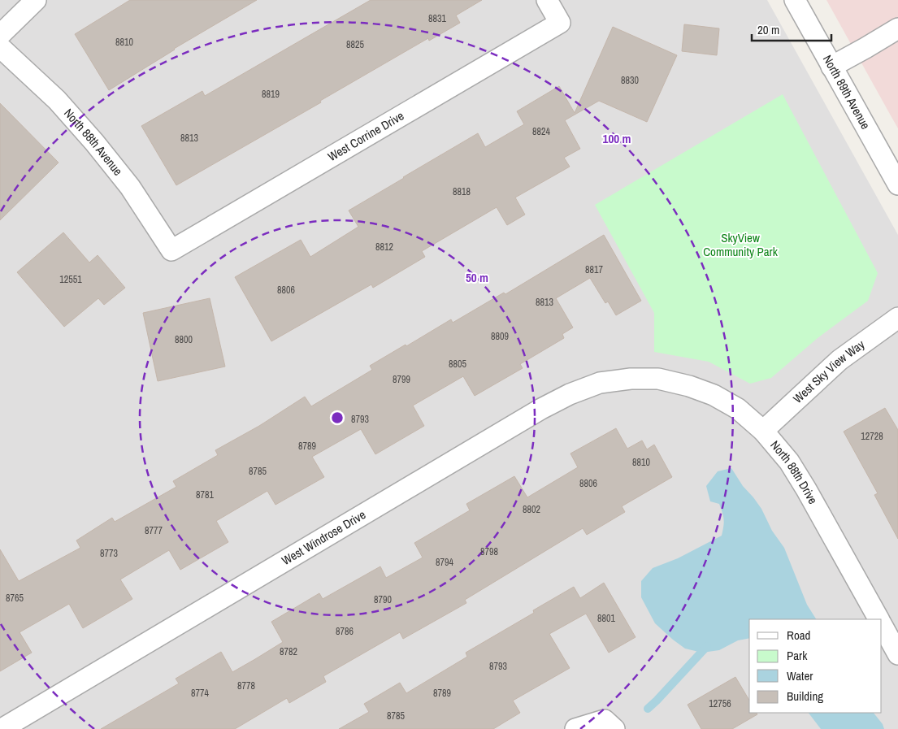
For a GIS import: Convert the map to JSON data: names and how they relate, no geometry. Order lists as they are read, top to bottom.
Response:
{
  "streets": {
    "street": [
      "North 89th Avenue",
      "West Corrine Drive",
      "North 88th Avenue",
      "West Sky View Way",
      "North 88th Drive",
      "West Windrose Drive"
    ]
  },
  "crossings": [
    ["West Corrine Drive", "North 88th Avenue"],
    ["West Sky View Way", "North 88th Drive"],
    ["North 88th Drive", "West Windrose Drive"]
  ],
  "parks": ["SkyView Community Park"],
  "house_numbers": [
    "8831",
    "8810",
    "8825",
    "8830",
    "8819",
    "8824",
    "8813",
    "8818",
    "8812",
    "8817",
    "12551",
    "8806",
    "8813",
    "8809",
    "8800",
    "8805",
    "8799",
    "8793",
    "12728",
    "8789",
    "8810",
    "8785",
    "8806",
    "8781",
    "8802",
    "8777",
    "8798",
    "8773",
    "8794",
    "8765",
    "8790",
    "8801",
    "8786",
    "8782",
    "8793",
    "8778",
    "8774",
    "8789",
    "12756",
    "8785"
  ],
  "legend": [
    "Road",
    "Park",
    "Water",
    "Building"
  ],
  "scale_bar": "20 m",
  "rings": ["100 m", "50 m"]
}
